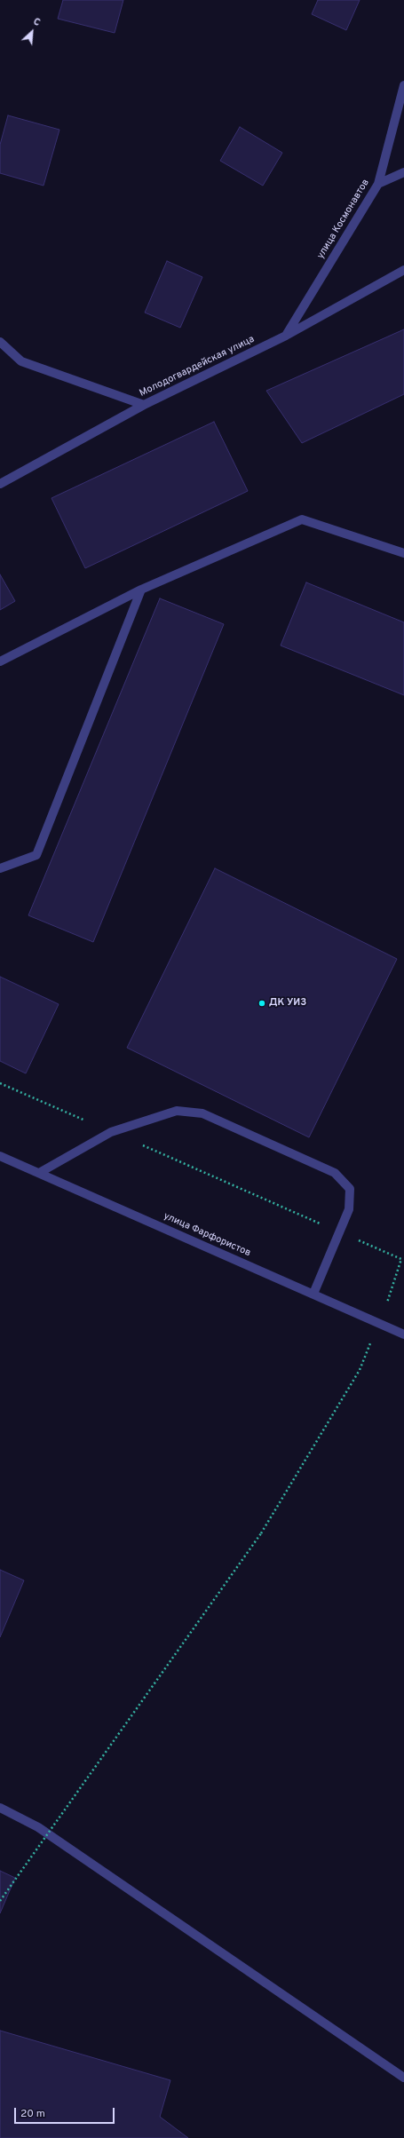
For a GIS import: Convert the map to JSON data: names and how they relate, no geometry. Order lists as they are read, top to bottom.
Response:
{
  "streets": {
    "street": ["улица Космонавтов", "Молодогвардейская улица", "улица Фарфористов"]
  },
  "crossings": [
    ["улица Космонавтов", "Молодогвардейская улица"]
  ],
  "places": ["ДК УИЗ"],
  "scale_bar": "20 m",
  "north": "top right"
}
